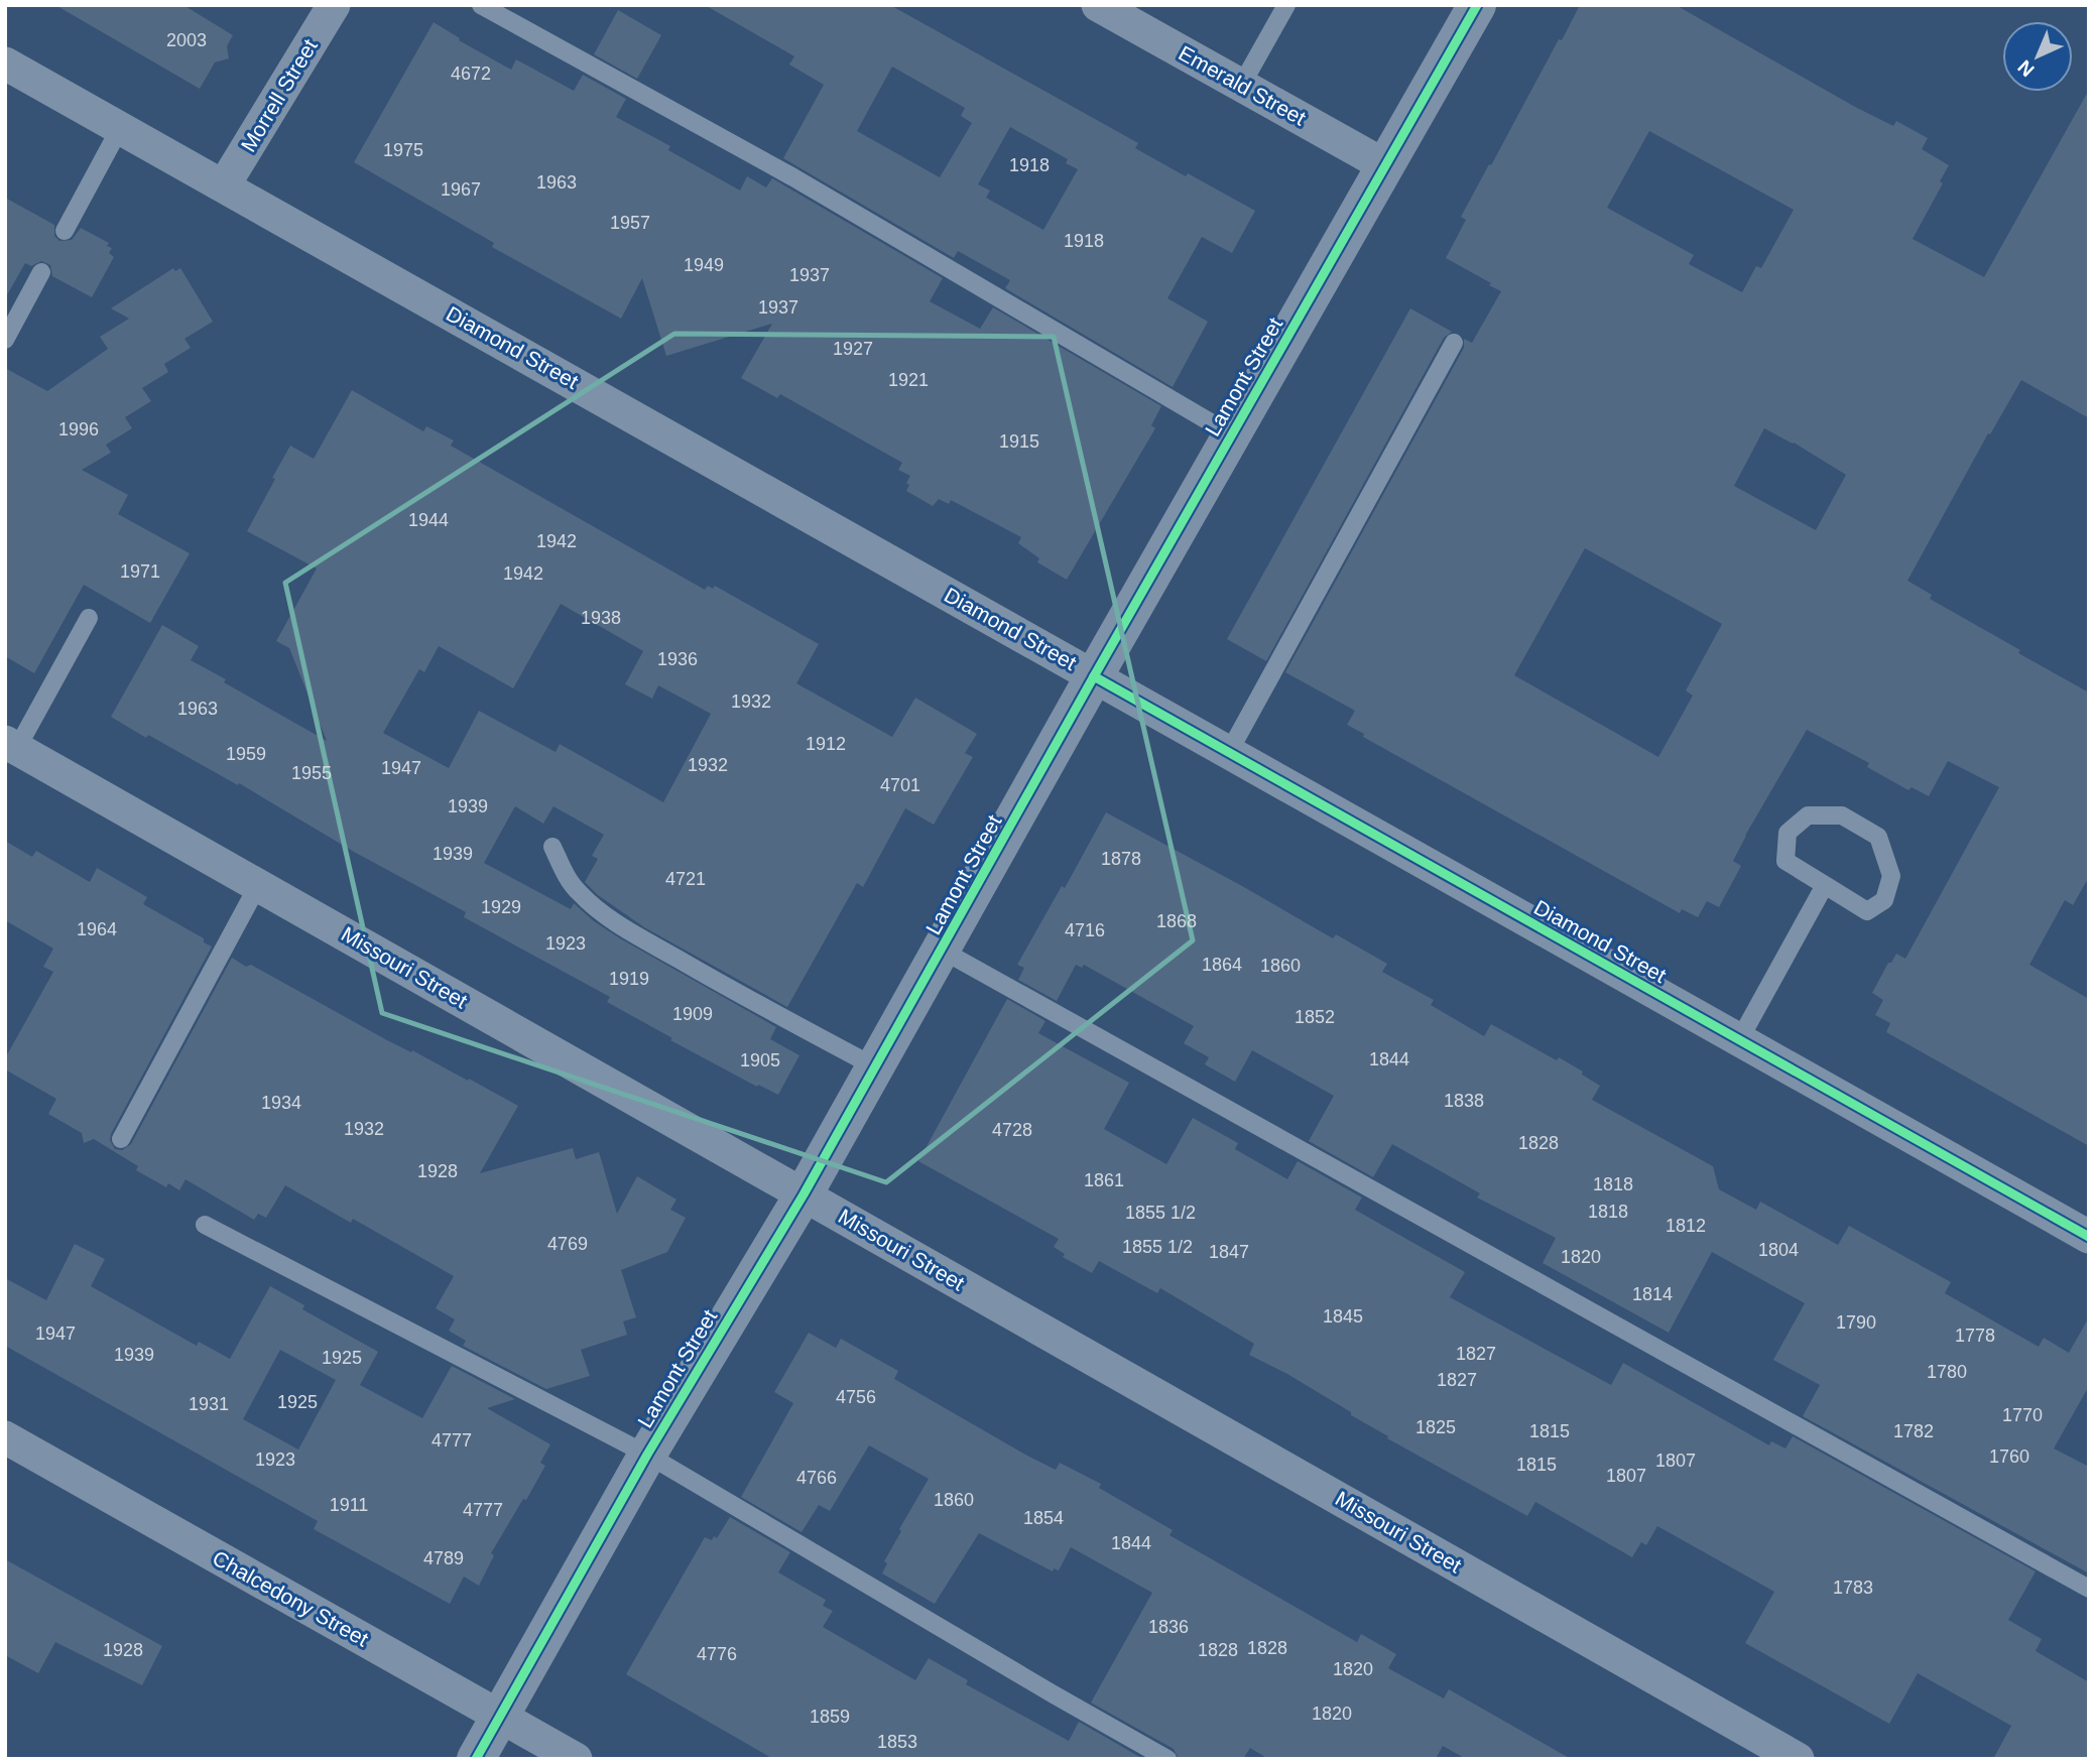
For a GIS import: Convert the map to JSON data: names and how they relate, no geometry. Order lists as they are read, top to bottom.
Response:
{
  "streets": {
    "street": [
      "Emerald Street",
      "Morrell Street",
      "Diamond Street",
      "Lamont Street",
      "Missouri Street",
      "Chalcedony Street"
    ]
  },
  "crossings": [
    ["Emerald Street", "Lamont Street"],
    ["Morrell Street", "Diamond Street"],
    ["Diamond Street", "Lamont Street"],
    ["Lamont Street", "Missouri Street"],
    ["Lamont Street", "Chalcedony Street"]
  ],
  "house_numbers": [
    "2003",
    "4672",
    "1975",
    "1918",
    "1963",
    "1967",
    "1957",
    "1918",
    "1949",
    "1937",
    "1937",
    "1927",
    "1921",
    "1996",
    "1915",
    "1944",
    "1942",
    "1971",
    "1942",
    "1938",
    "1936",
    "1932",
    "1963",
    "1912",
    "1959",
    "1932",
    "1947",
    "1955",
    "4701",
    "1939",
    "1939",
    "1878",
    "4721",
    "1929",
    "1868",
    "1964",
    "4716",
    "1923",
    "1864",
    "1860",
    "1919",
    "1909",
    "1852",
    "1844",
    "1905",
    "1838",
    "1934",
    "1932",
    "4728",
    "1828",
    "1928",
    "1861",
    "1818",
    "1818",
    "1855 1/2",
    "1812",
    "4769",
    "1855 1/2",
    "1804",
    "1847",
    "1820",
    "1814",
    "1845",
    "1790",
    "1947",
    "1778",
    "1827",
    "1939",
    "1925",
    "1780",
    "1827",
    "4756",
    "1925",
    "1931",
    "1770",
    "1825",
    "1815",
    "1782",
    "4777",
    "1760",
    "1923",
    "1807",
    "1815",
    "1807",
    "4766",
    "1860",
    "1911",
    "4777",
    "1854",
    "1844",
    "4789",
    "1783",
    "1836",
    "1828",
    "1928",
    "1828",
    "4776",
    "1820",
    "1820",
    "1859",
    "1853"
  ],
  "north": "bottom left"
}
